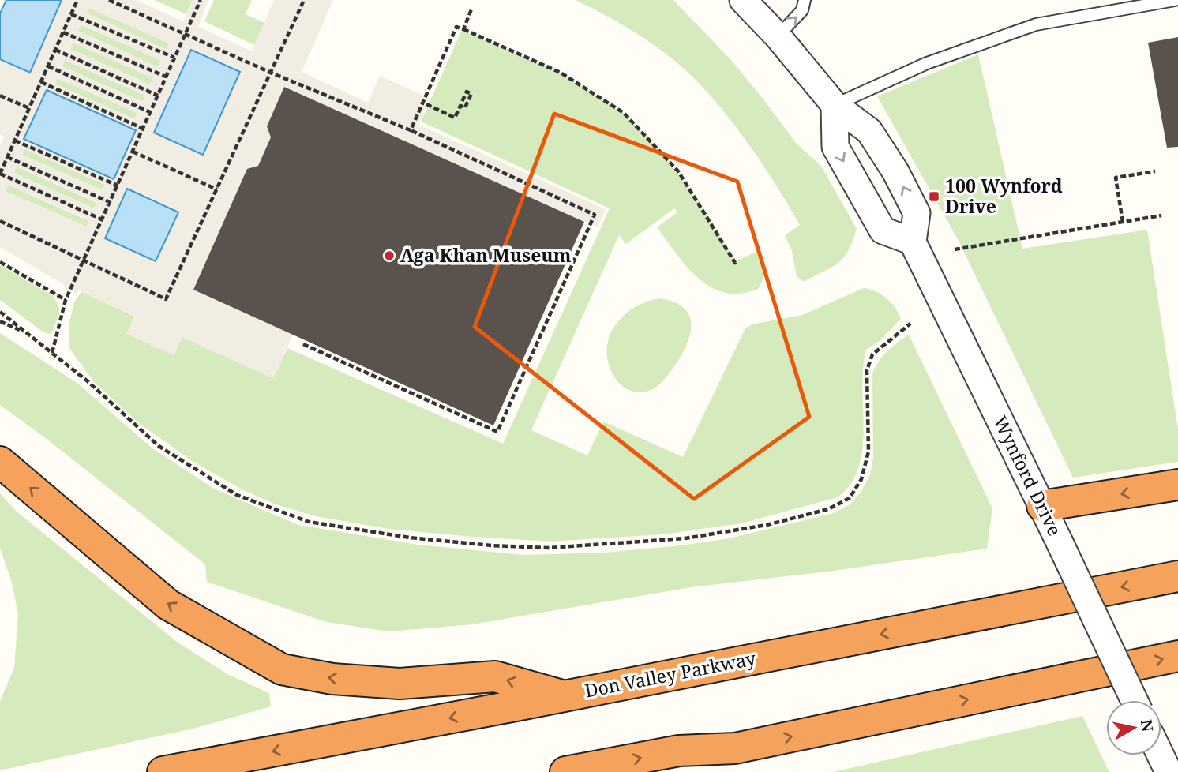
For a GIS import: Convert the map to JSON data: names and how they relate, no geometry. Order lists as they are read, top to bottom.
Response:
{
  "streets": {
    "highway": ["Don Valley Parkway"],
    "street": ["Wynford Drive"]
  },
  "places": {
    "transit": ["100 Wynford Drive"],
    "other": ["Aga Khan Museum"]
  },
  "north": "right"
}
